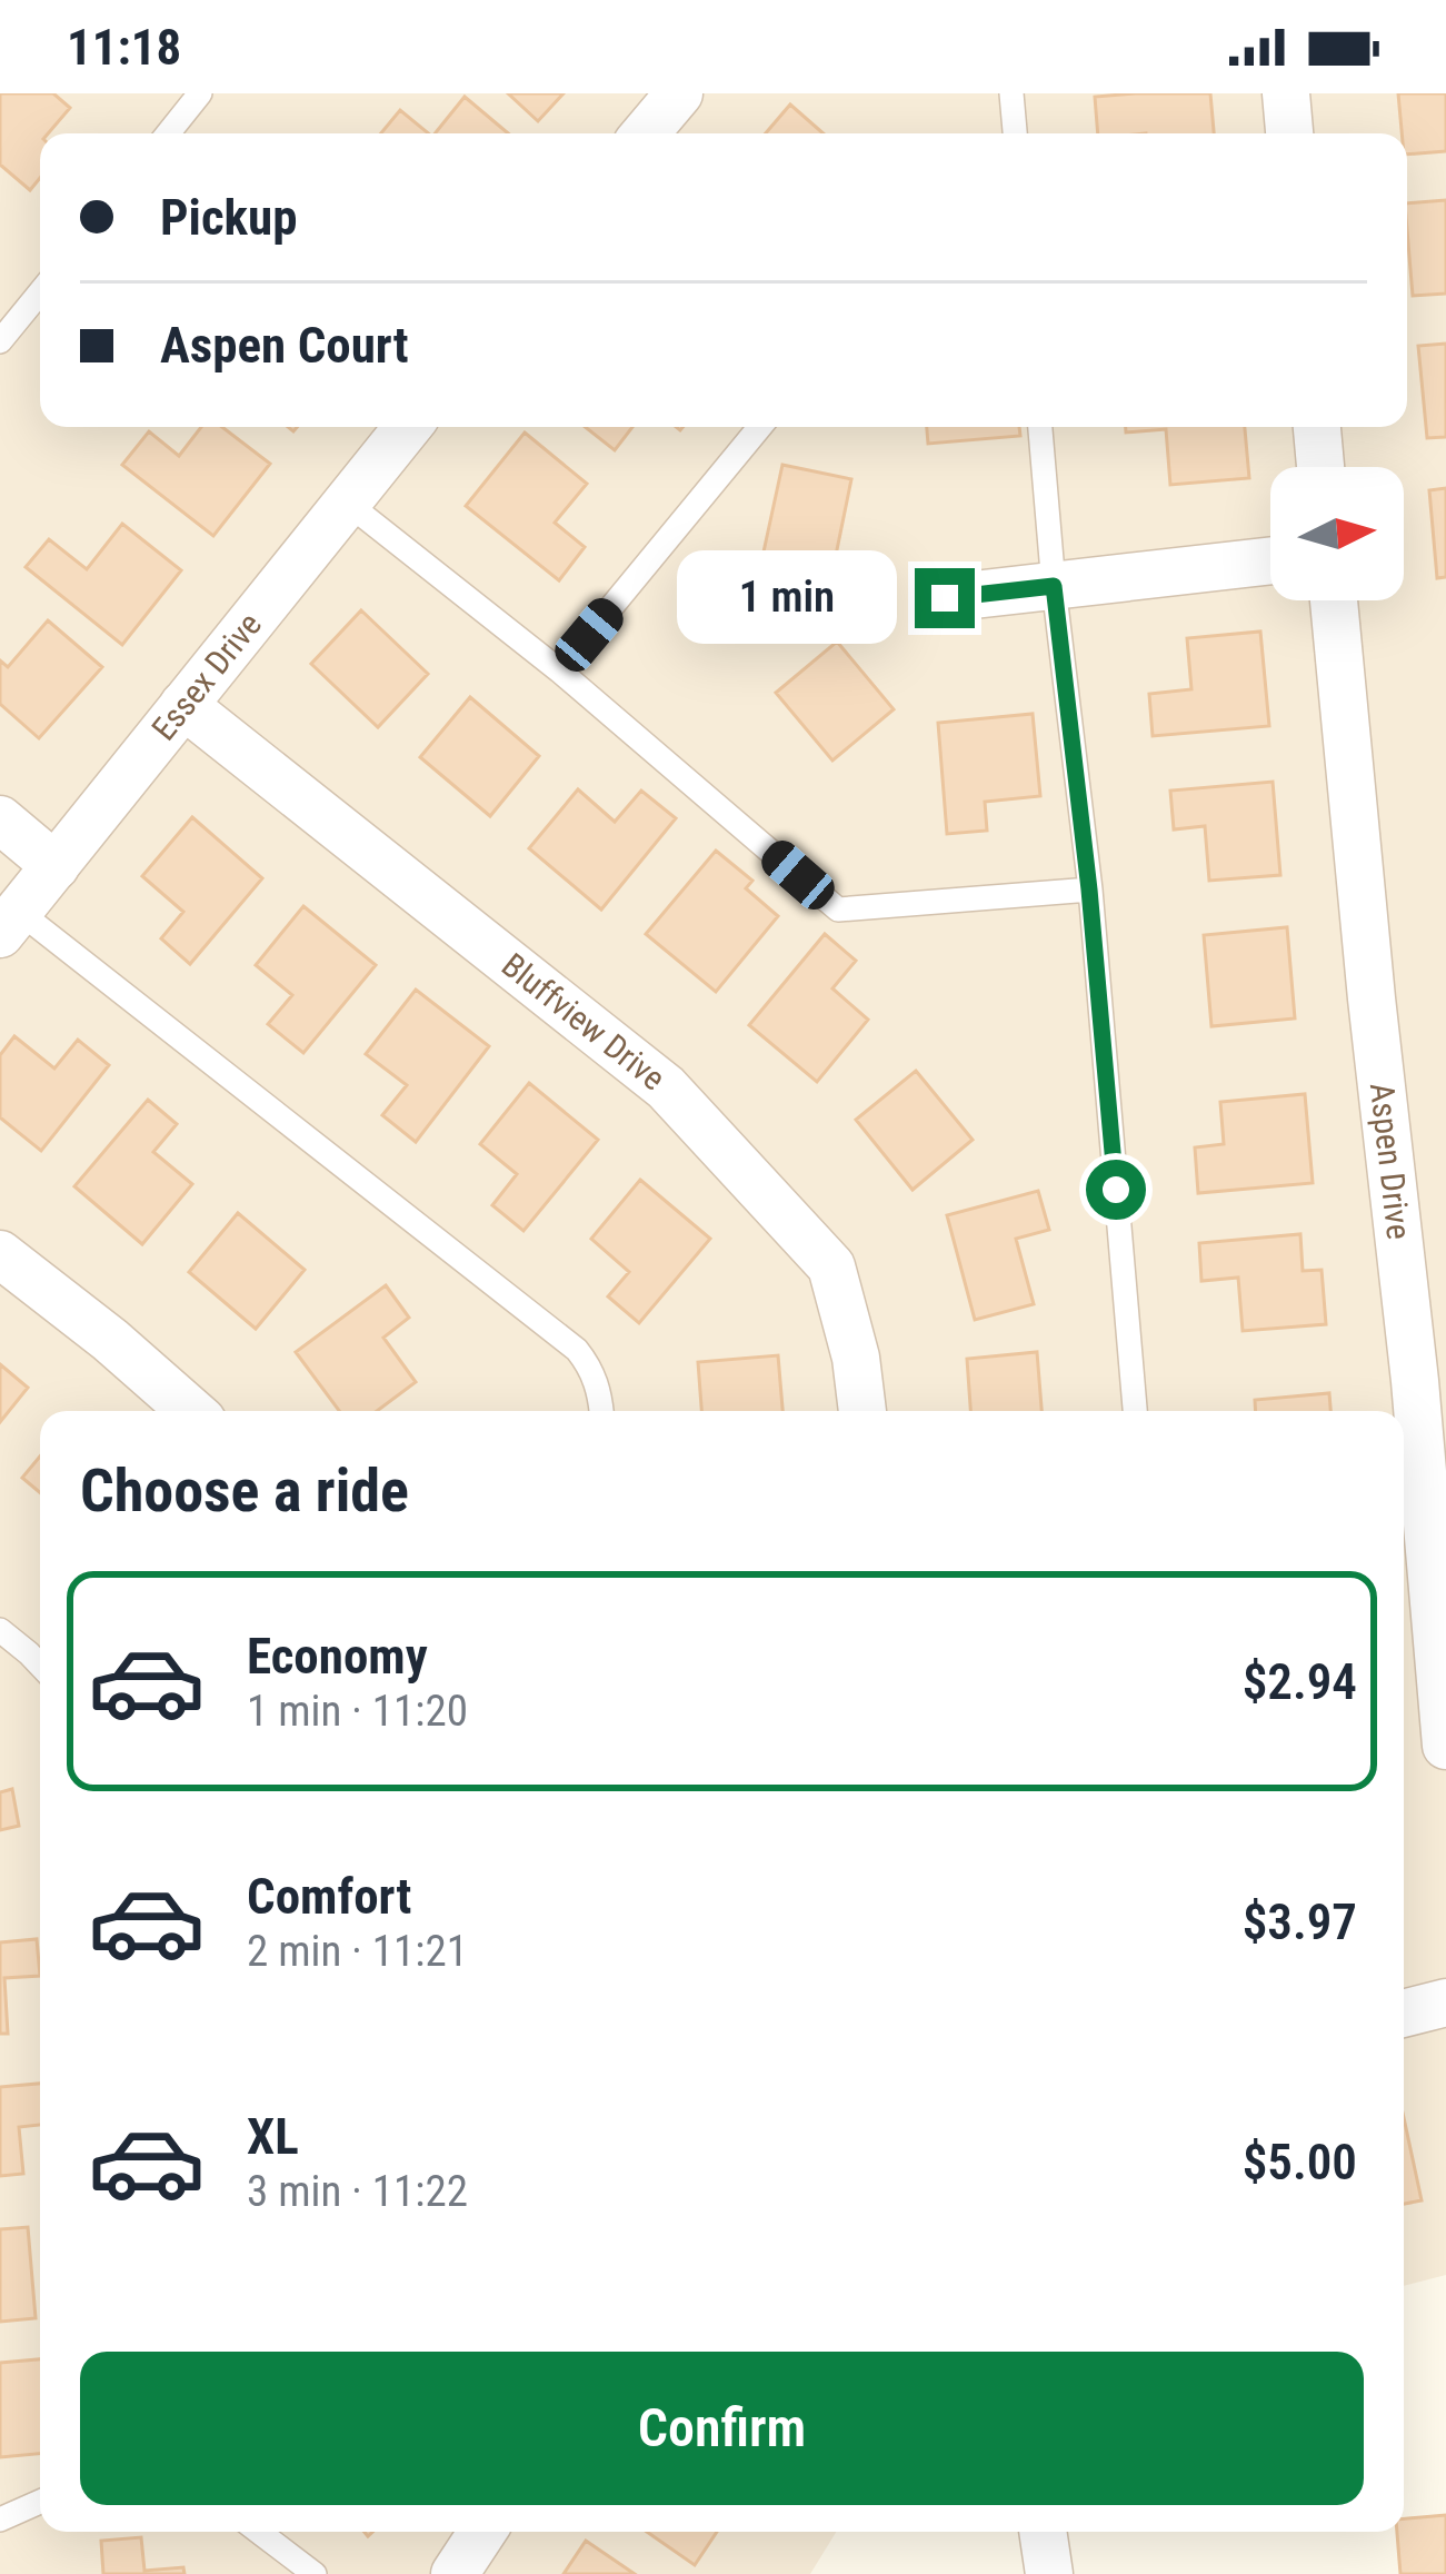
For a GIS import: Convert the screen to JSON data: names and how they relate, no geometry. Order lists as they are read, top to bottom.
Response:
{
  "streets": {
    "street": ["Essex Drive", "Bluffview Drive", "Aspen Drive"]
  },
  "crossings": [
    ["Essex Drive", "Bluffview Drive"]
  ],
  "north": "right",
  "page": {
    "status": "11:18",
    "banner": ["Pickup", "Aspen Court"],
    "bubble": "1 min",
    "heading": "Choose a ride",
    "list": [
      {
        "name": "Economy",
        "note": "1 min · 11:20",
        "value": "$2.94"
      },
      {
        "name": "Comfort",
        "note": "2 min · 11:21",
        "value": "$3.97"
      },
      {
        "name": "XL",
        "note": "3 min · 11:22",
        "value": "$5.00"
      }
    ],
    "buttons": "Confirm"
  }
}
